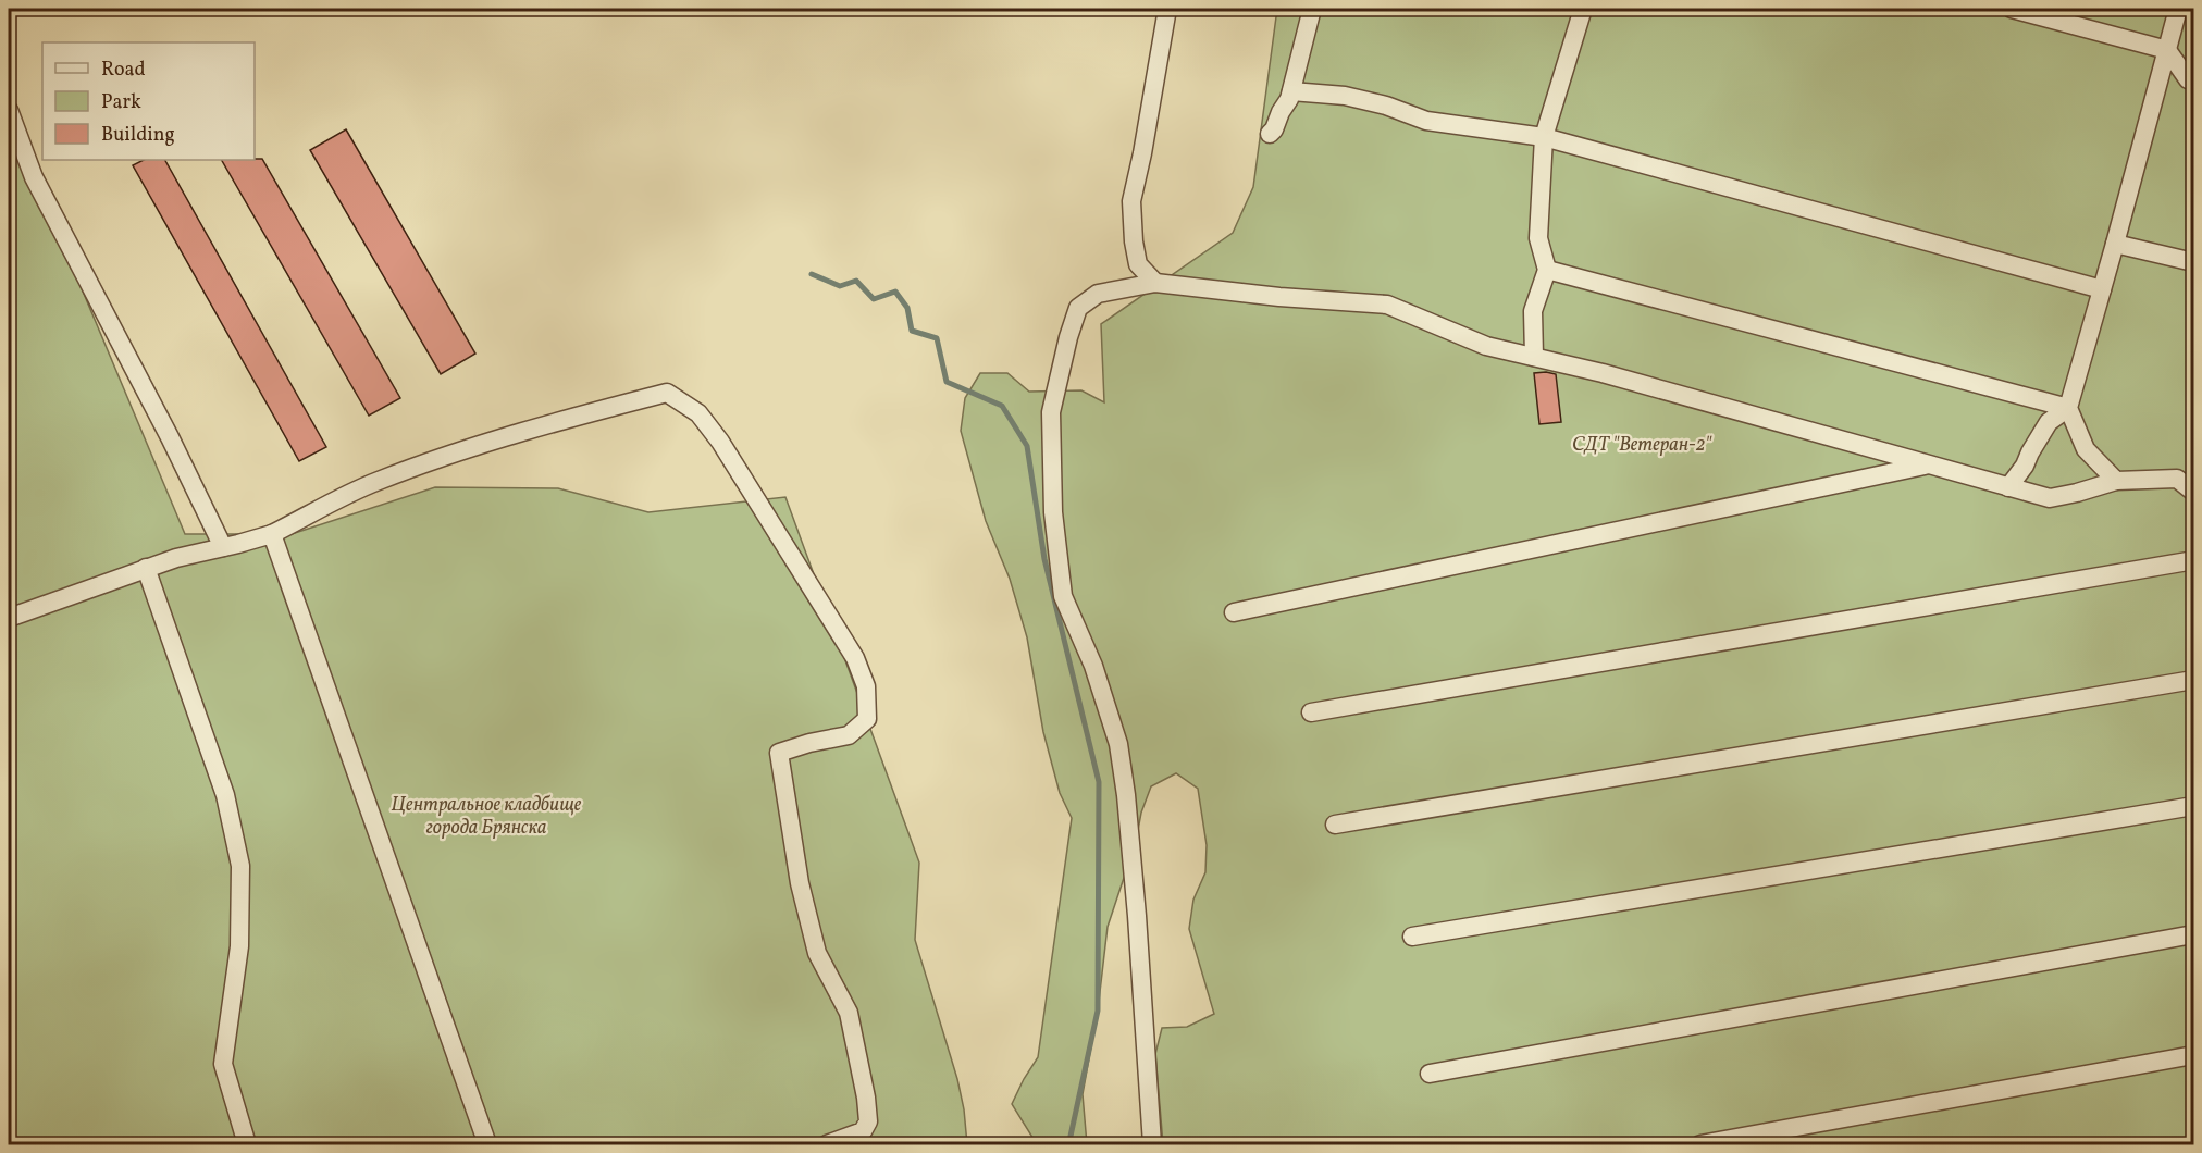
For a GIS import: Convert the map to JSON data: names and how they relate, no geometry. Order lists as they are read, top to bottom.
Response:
{
  "parks": ["СДТ \"Ветеран-2\"", "Центральное кладбище города Брянска"],
  "legend": ["Road", "Park", "Building"]
}
